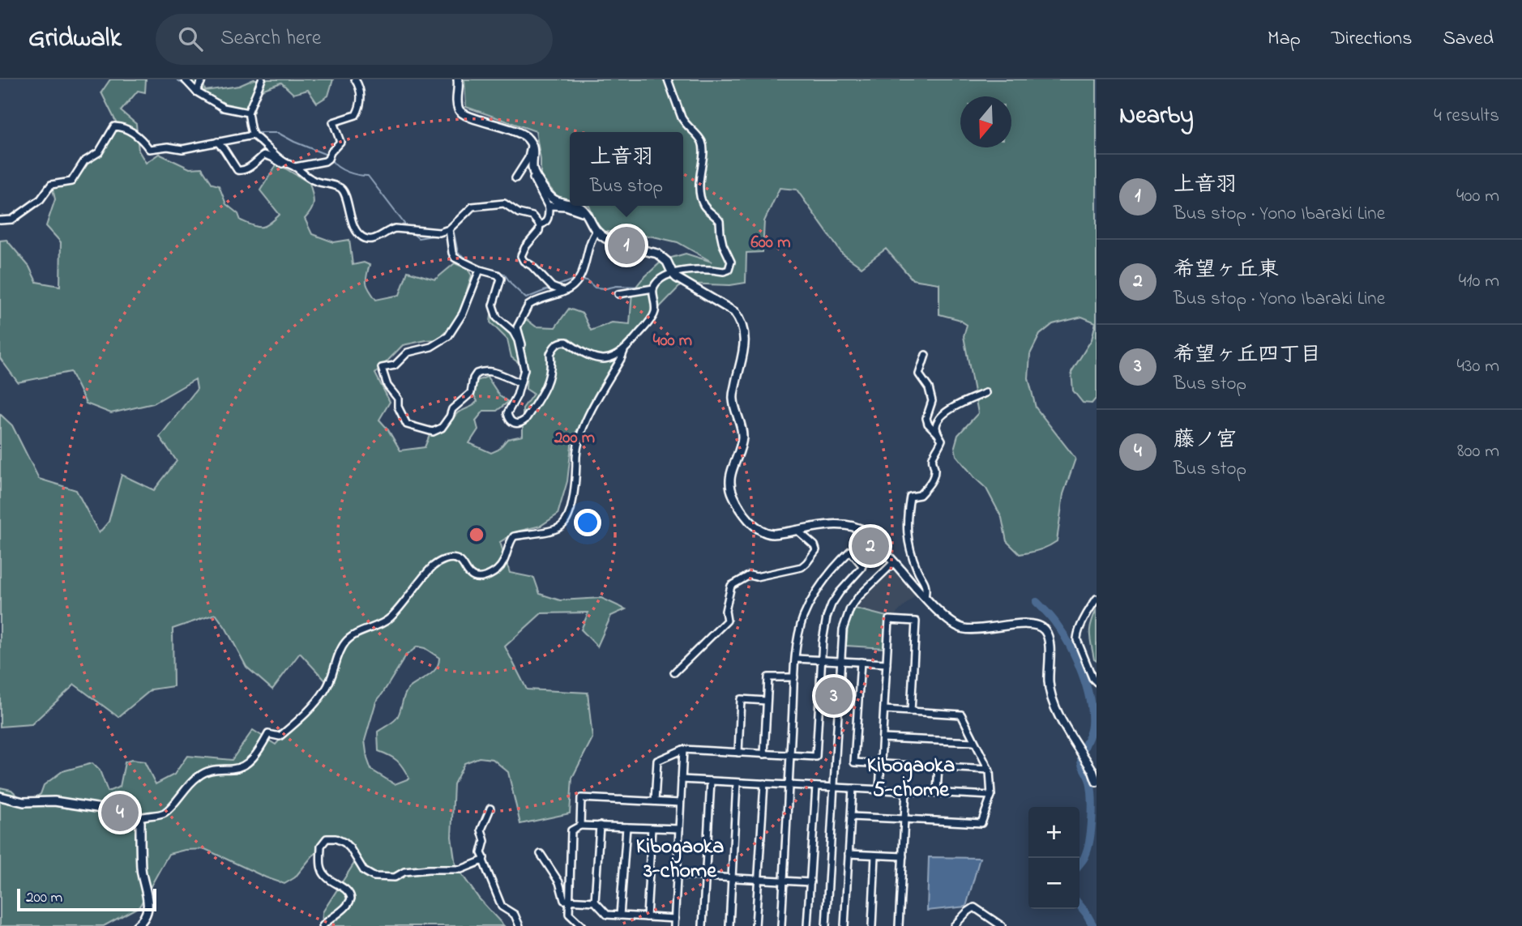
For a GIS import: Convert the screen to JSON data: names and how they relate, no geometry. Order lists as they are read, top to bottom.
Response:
{
  "districts": ["Kibogaoka 5-chome", "Kibogaoka 3-chome"],
  "scale_bar": "200 m",
  "north": "bottom",
  "page": {
    "header": "Gridwalk",
    "search": "Search here",
    "nav": ["Map", "Directions", "Saved"],
    "heading": ["Nearby", "4 results"],
    "popup": ["上音羽", "Bus stop"],
    "list": [
      {
        "mark": "1",
        "name": "上音羽",
        "note": "Bus stop · Yono Ibaraki Line",
        "value": "400 m"
      },
      {
        "mark": "2",
        "name": "希望ヶ丘東",
        "note": "Bus stop · Yono Ibaraki Line",
        "value": "410 m"
      },
      {
        "mark": "3",
        "name": "希望ヶ丘四丁目",
        "note": "Bus stop",
        "value": "430 m"
      },
      {
        "mark": "4",
        "name": "藤ノ宮",
        "note": "Bus stop",
        "value": "800 m"
      }
    ],
    "pins": [
      "1",
      "2",
      "3",
      "4"
    ],
    "map_buttons": ["+", "−"],
    "scale": "200 m"
  },
  "rings": ["600 m", "400 m", "200 m"]
}
